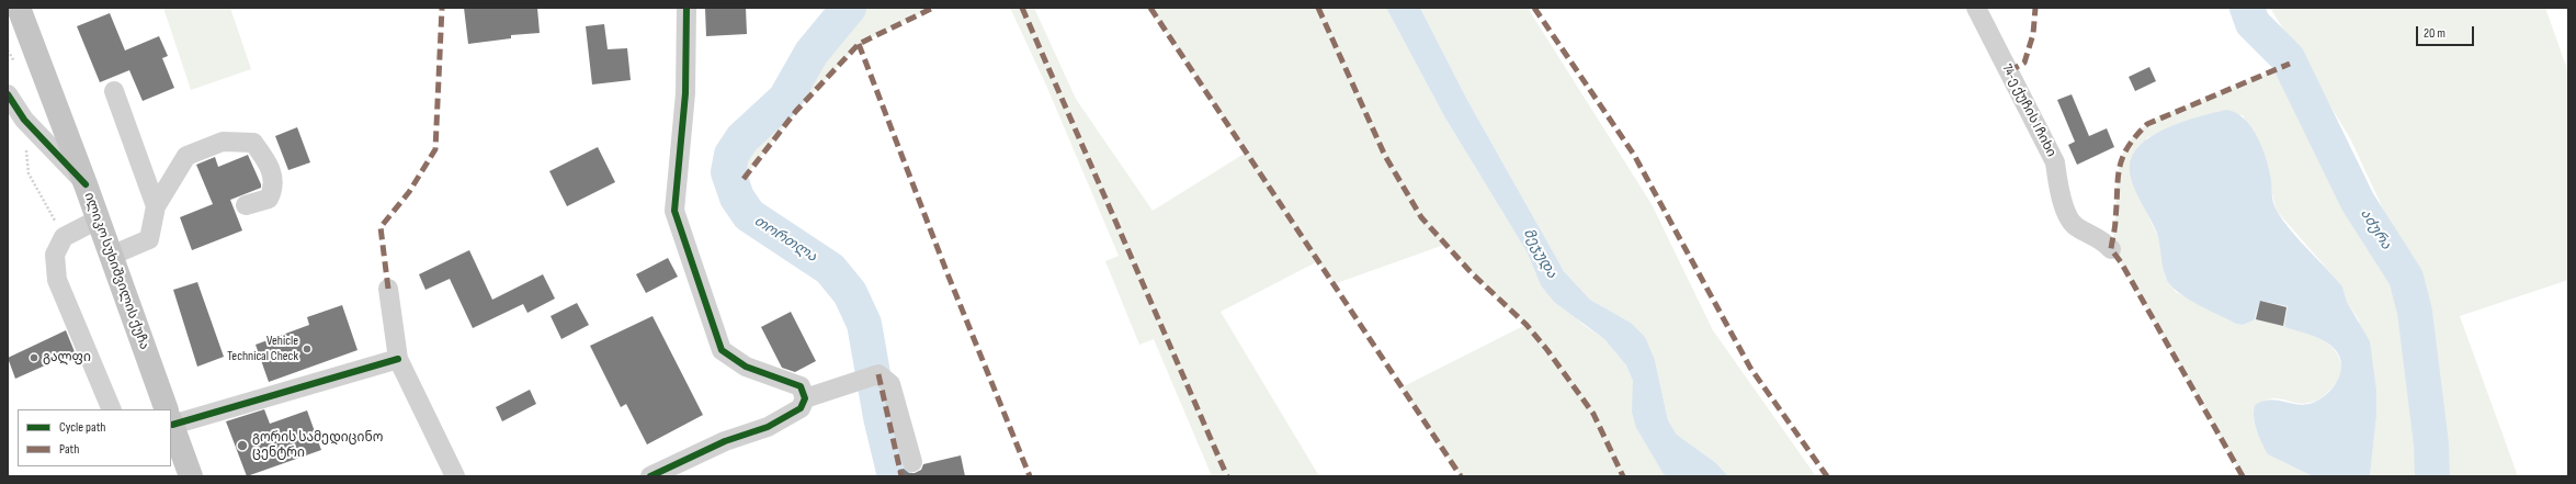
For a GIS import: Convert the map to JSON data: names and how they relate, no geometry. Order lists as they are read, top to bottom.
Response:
{
  "streets": {
    "main road": ["ილიკო სუხიშვილის ქუჩა"],
    "street": ["74-ე ქუჩის I ჩიხი"]
  },
  "water": ["აძურა", "თორთლა", "მეჯუდა"],
  "places": ["Vehicle Technical Check", "გალფი", "გორის სამედიცინო ცენტრი"],
  "legend": ["Cycle path", "Path"],
  "scale_bar": "20 m"
}
